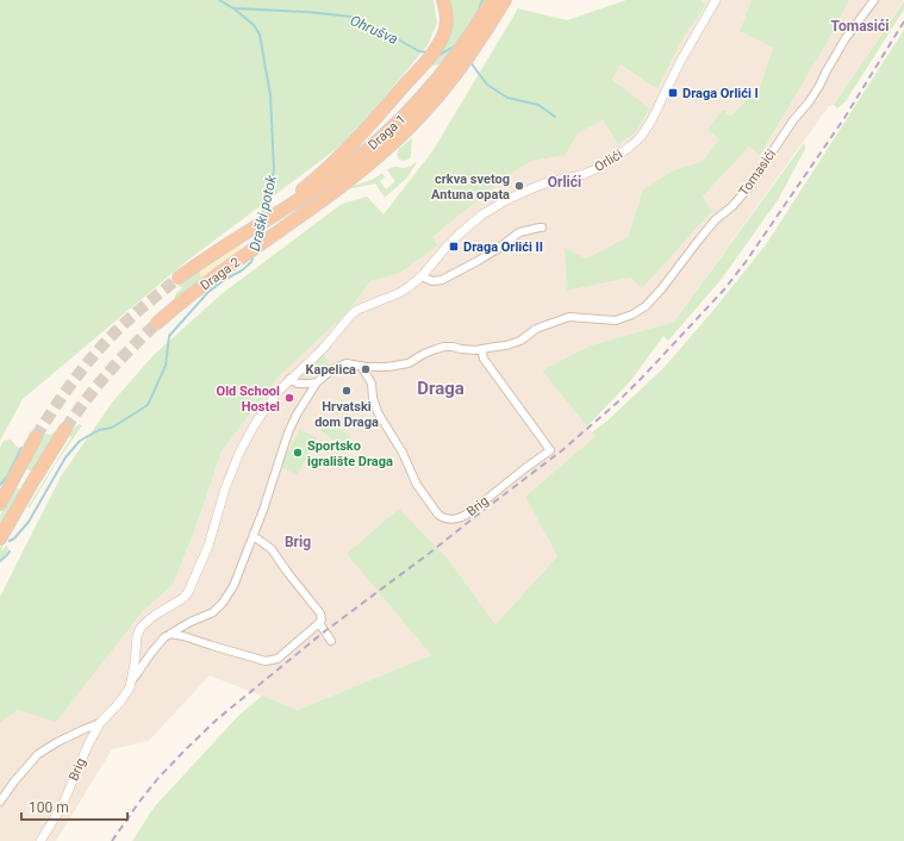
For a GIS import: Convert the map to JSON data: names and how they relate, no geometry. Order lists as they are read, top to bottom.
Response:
{
  "streets": {
    "highway": ["Draga 1", "Draga 2"],
    "street": ["Orlići", "Tomasići", "Brig"]
  },
  "crossings": [
    ["Draga 1", "Draga 2"],
    ["Orlići", "Brig"],
    ["Tomasići", "Brig"]
  ],
  "districts": [
    "Tomasići",
    "Orlići",
    "Draga",
    "Brig"
  ],
  "water": ["Ohrušva", "Draški potok"],
  "places": {
    "transit": ["Draga Orlići I", "Draga Orlići II"],
    "other": [
      "crkva svetog Antuna opata",
      "Kapelica",
      "Hrvatski dom Draga",
      "Old School Hostel",
      "Sportsko igralište Draga"
    ]
  },
  "scale_bar": "100 m"
}
